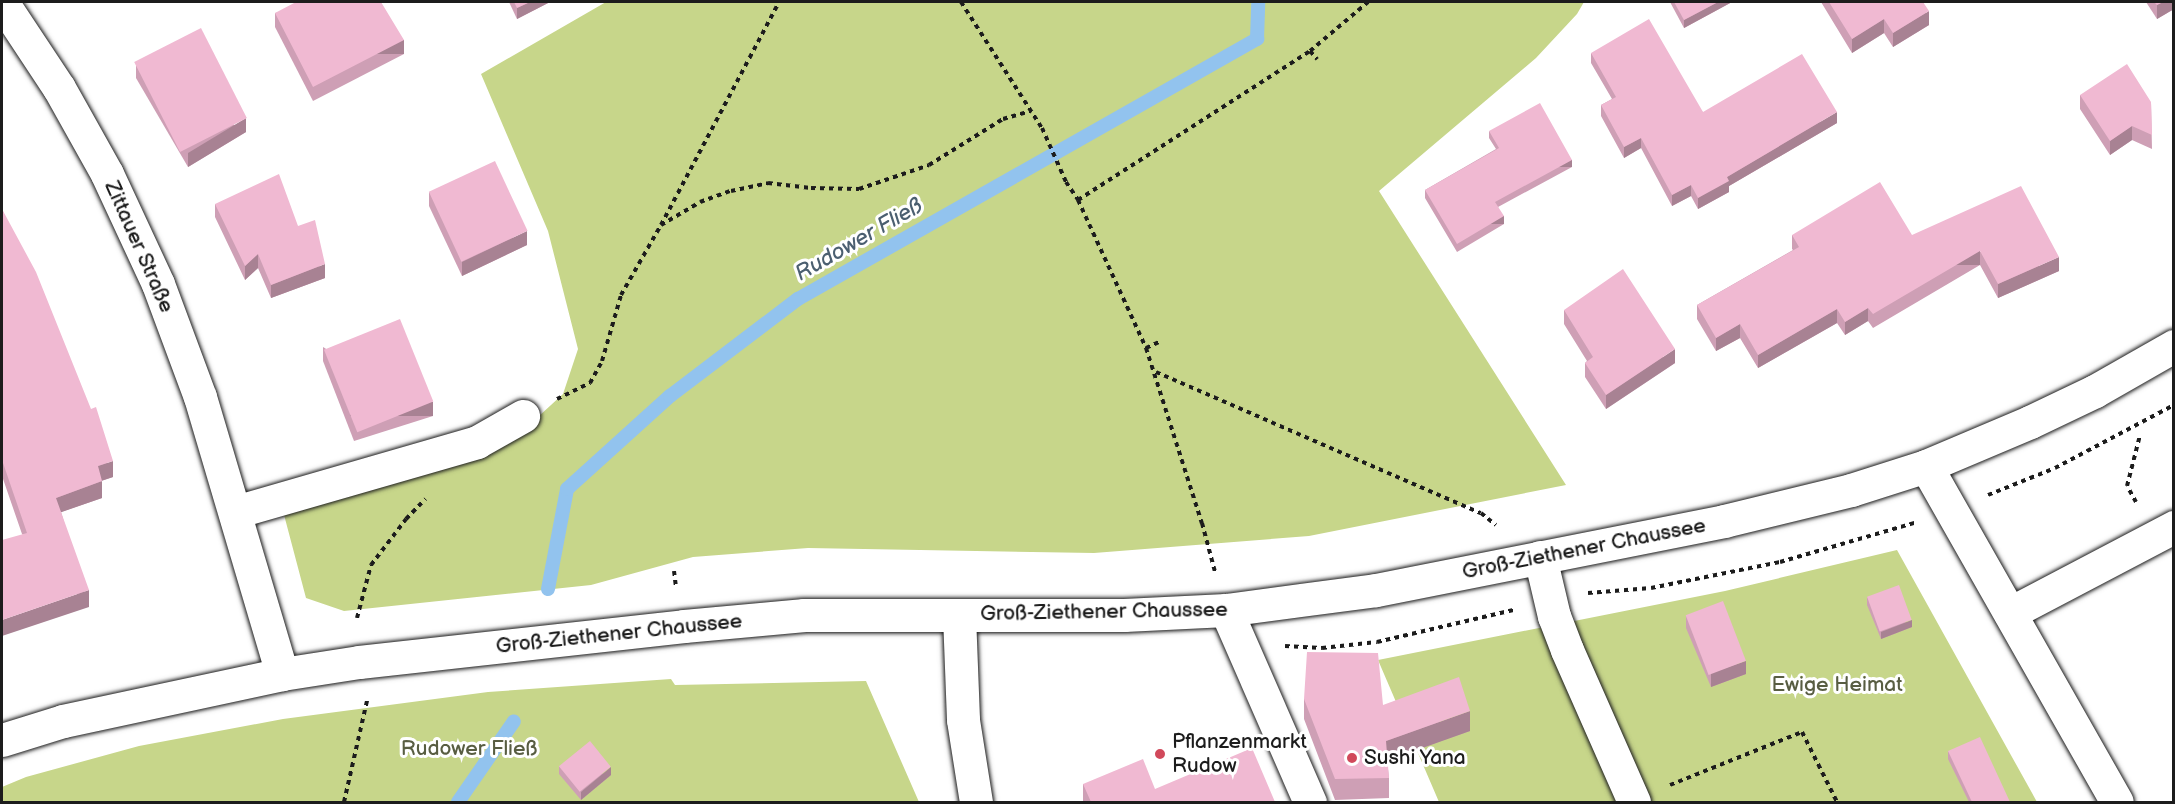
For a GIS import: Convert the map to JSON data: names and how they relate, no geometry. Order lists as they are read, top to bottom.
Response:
{
  "streets": {
    "street": ["Zittauer Straße", "Groß-Ziethener Chaussee"]
  },
  "crossings": [
    ["Zittauer Straße", "Groß-Ziethener Chaussee"]
  ],
  "water": ["Rudower Fließ"],
  "parks": ["Ewige Heimat", "Rudower Fließ"],
  "places": ["Pflanzenmarkt Rudow", "Sushi Yana"]
}
